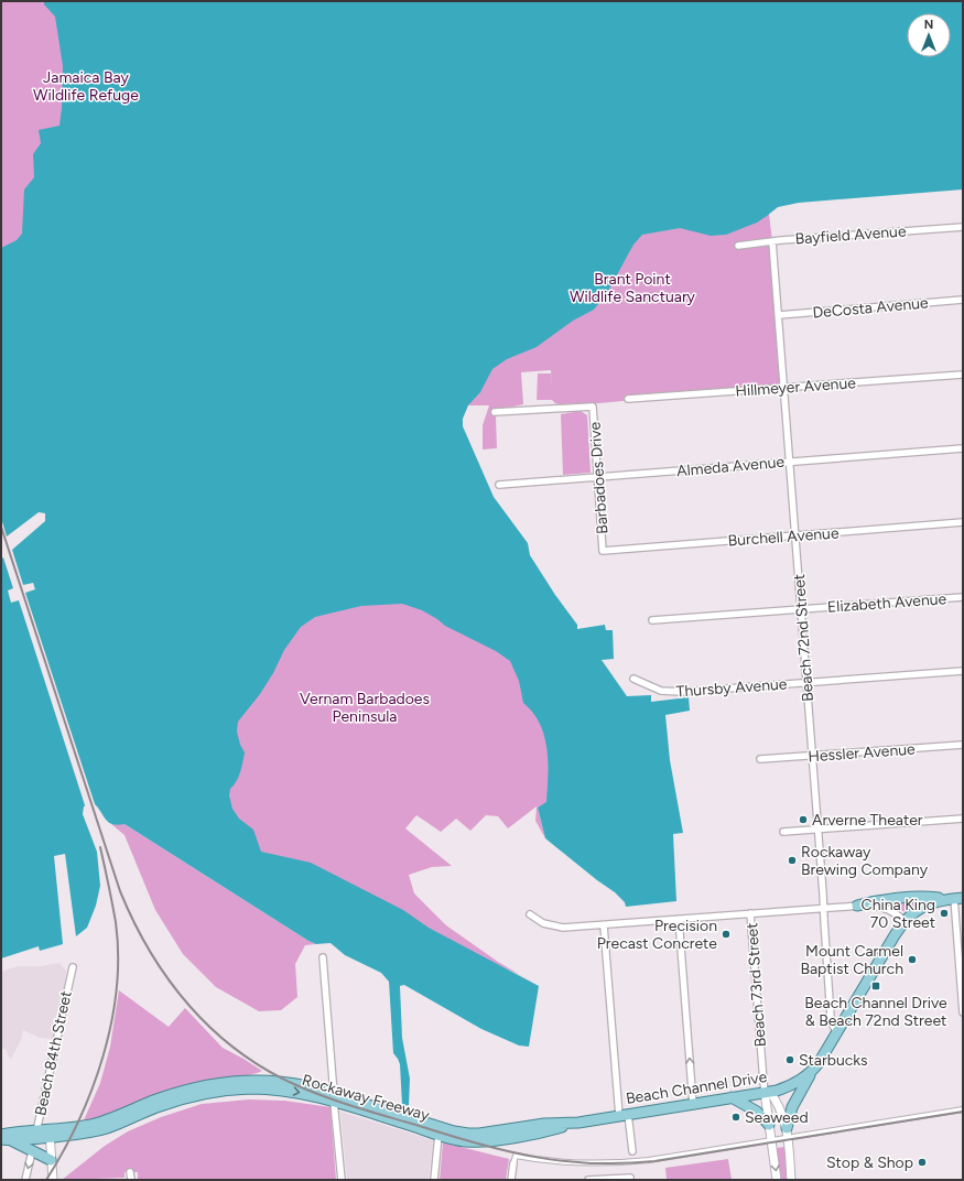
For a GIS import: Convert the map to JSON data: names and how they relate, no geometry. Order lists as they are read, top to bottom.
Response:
{
  "streets": {
    "main road": ["Beach Channel Drive", "Rockaway Freeway"],
    "street": [
      "Bayfield Avenue",
      "DeCosta Avenue",
      "Hillmeyer Avenue",
      "Almeda Avenue",
      "Barbadoes Drive",
      "Burchell Avenue",
      "Elizabeth Avenue",
      "Beach 72nd Street",
      "Thursby Avenue",
      "Hessler Avenue",
      "Beach 73rd Street",
      "Beach 84th Street"
    ]
  },
  "crossings": [
    ["Bayfield Avenue", "Beach 72nd Street"],
    ["DeCosta Avenue", "Beach 72nd Street"],
    ["Hillmeyer Avenue", "Beach 72nd Street"],
    ["Almeda Avenue", "Barbadoes Drive"],
    ["Almeda Avenue", "Beach 72nd Street"],
    ["Barbadoes Drive", "Burchell Avenue"],
    ["Burchell Avenue", "Beach 72nd Street"],
    ["Elizabeth Avenue", "Beach 72nd Street"],
    ["Beach 72nd Street", "Thursby Avenue"],
    ["Beach 72nd Street", "Hessler Avenue"],
    ["Beach 72nd Street", "Beach Channel Drive"],
    ["Beach 73rd Street", "Beach Channel Drive"],
    ["Beach 84th Street", "Rockaway Freeway"],
    ["Beach Channel Drive", "Rockaway Freeway"]
  ],
  "parks": ["Jamaica Bay Wildlife Refuge", "Brant Point Wildlife Sanctuary", "Vernam Barbadoes Peninsula"],
  "places": {
    "other": [
      "Arverne Theater",
      "Rockaway Brewing Company",
      "China King 70 Street",
      "Precision Precast Concrete",
      "Mount Carmel Baptist Church",
      "Starbucks",
      "Seaweed",
      "Stop & Shop"
    ],
    "transit": ["Beach Channel Drive & Beach 72nd Street"]
  },
  "north": "top"
}
